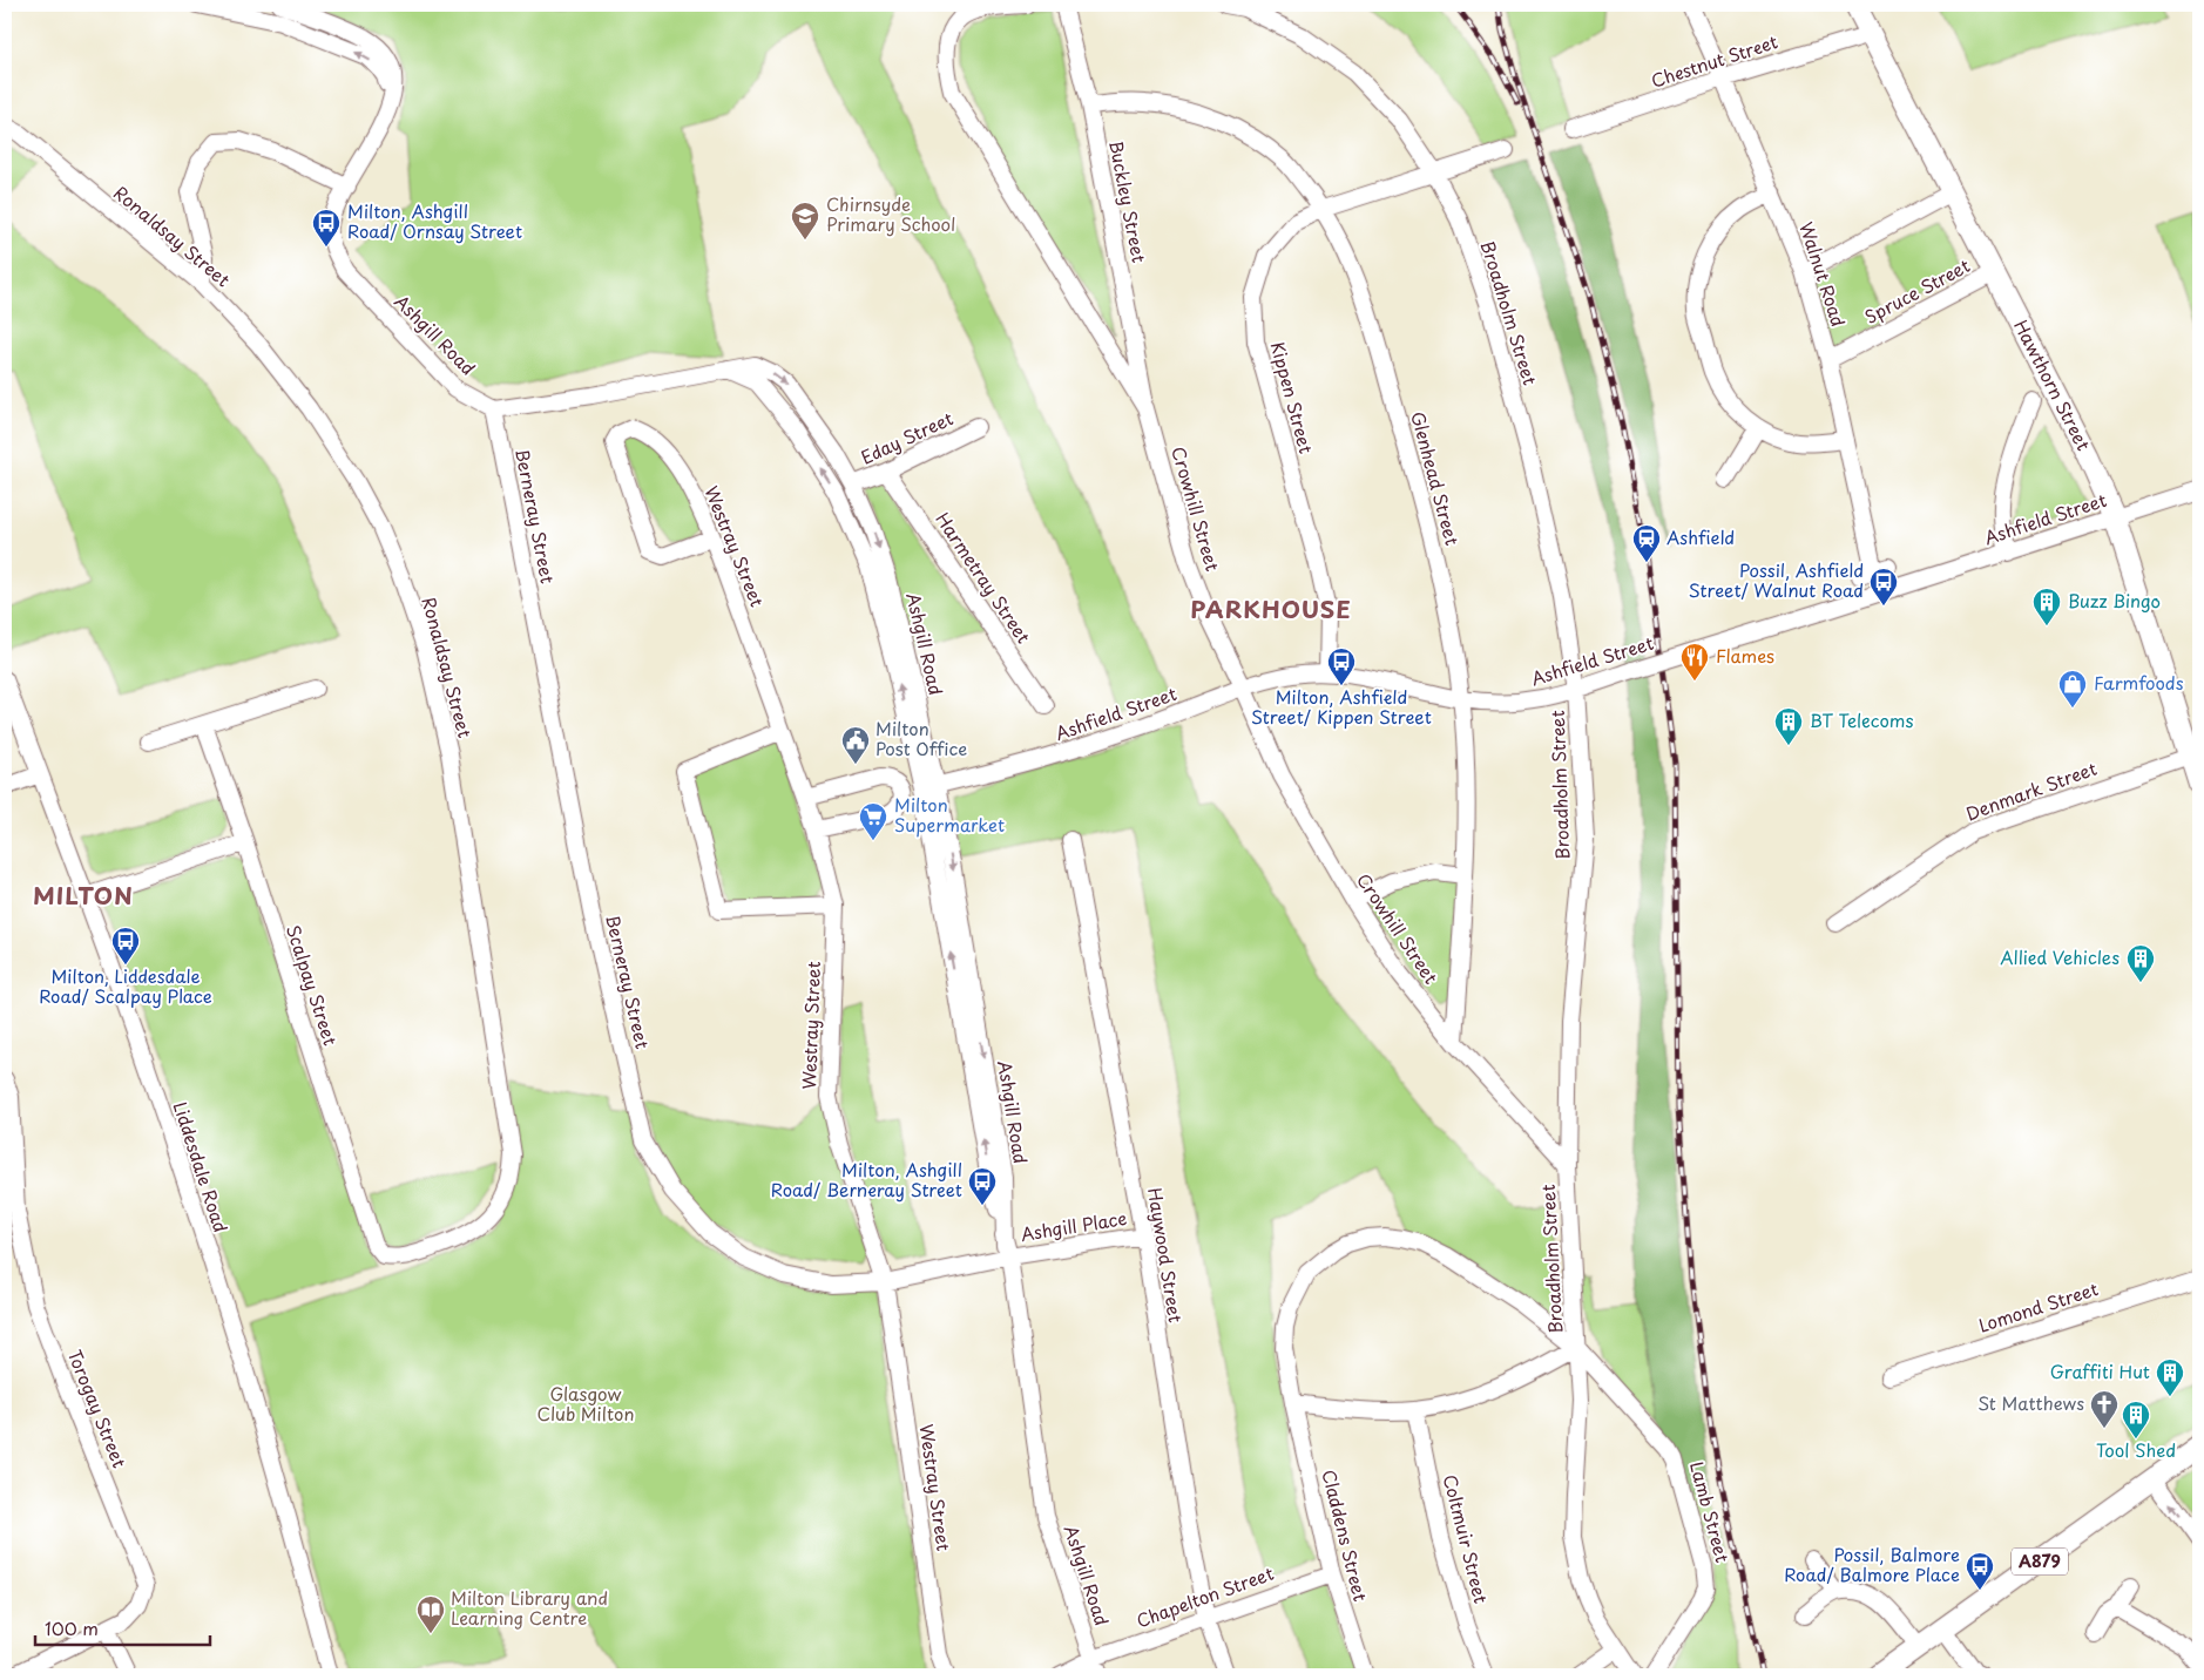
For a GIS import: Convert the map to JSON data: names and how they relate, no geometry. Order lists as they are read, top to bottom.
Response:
{
  "streets": {
    "main road": ["Hawthorn Street", "A879"],
    "street": [
      "Chestnut Street",
      "Buckley Street",
      "Ronaldsay Street",
      "Walnut Road",
      "Spruce Street",
      "Broadholm Street",
      "Ashgill Road",
      "Kippen Street",
      "Eday Street",
      "Glenhead Street",
      "Crowhill Street",
      "Berneray Street",
      "Ashfield Street",
      "Westray Street",
      "Harmetray Street",
      "Denmark Street",
      "Scalpay Street",
      "Liddesdale Road",
      "Ashgill Place",
      "Haywood Street",
      "Lomond Street",
      "Torogay Street",
      "Lamb Street",
      "Claddens Street",
      "Coltmuir Street",
      "Chapelton Street"
    ]
  },
  "crossings": [
    ["Chestnut Street", "Walnut Road"],
    ["Chestnut Street", "Hawthorn Street"],
    ["Buckley Street", "Glenhead Street"],
    ["Buckley Street", "Crowhill Street"],
    ["Ronaldsay Street", "Scalpay Street"],
    ["Walnut Road", "Spruce Street"],
    ["Spruce Street", "Hawthorn Street"],
    ["Broadholm Street", "Kippen Street"],
    ["Broadholm Street", "Crowhill Street"],
    ["Broadholm Street", "Ashfield Street"],
    ["Broadholm Street", "Lamb Street"],
    ["Ashgill Road", "Eday Street"],
    ["Ashgill Road", "Berneray Street"],
    ["Ashgill Road", "Ashfield Street"],
    ["Ashgill Road", "Ashgill Place"],
    ["Ashgill Road", "Chapelton Street"],
    ["Hawthorn Street", "Ashfield Street"],
    ["Hawthorn Street", "Denmark Street"],
    ["Kippen Street", "Glenhead Street"],
    ["Kippen Street", "Ashfield Street"],
    ["Eday Street", "Harmetray Street"],
    ["Glenhead Street", "Crowhill Street"],
    ["Glenhead Street", "Ashfield Street"],
    ["Crowhill Street", "Ashfield Street"],
    ["Berneray Street", "Westray Street"],
    ["Berneray Street", "Ashgill Place"],
    ["Ashgill Place", "Haywood Street"],
    ["Haywood Street", "Chapelton Street"],
    ["Lamb Street", "Claddens Street"],
    ["Claddens Street", "Chapelton Street"]
  ],
  "districts": ["PARKHOUSE", "MILTON"],
  "parks": ["Glasgow Club Milton"],
  "places": {
    "school or university": ["Chirnsyde Primary School"],
    "bus stop": [
      "Milton, Ashgill Road/ Ornsay Street",
      "Possil, Ashfield Street/ Walnut Road",
      "Milton, Ashfield Street/ Kippen Street",
      "Milton, Liddesdale Road/ Scalpay Place",
      "Milton, Ashgill Road/ Berneray Street",
      "Possil, Balmore Road/ Balmore Place"
    ],
    "station": ["Ashfield"],
    "building": [
      "Buzz Bingo",
      "BT Telecoms",
      "Allied Vehicles",
      "Graffiti Hut",
      "Tool Shed"
    ],
    "restaurant": ["Flames"],
    "shop": ["Farmfoods"],
    "public building": ["Milton Post Office"],
    "supermarket": ["Milton Supermarket"],
    "church": ["St Matthews"],
    "library": ["Milton Library and Learning Centre"]
  },
  "scale_bar": "100 m"
}
